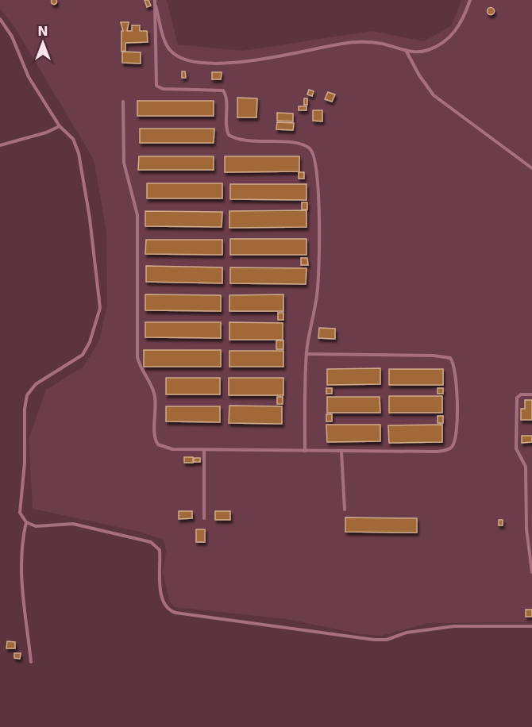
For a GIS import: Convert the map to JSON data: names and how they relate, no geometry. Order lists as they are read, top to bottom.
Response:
{
  "north": "top"
}
